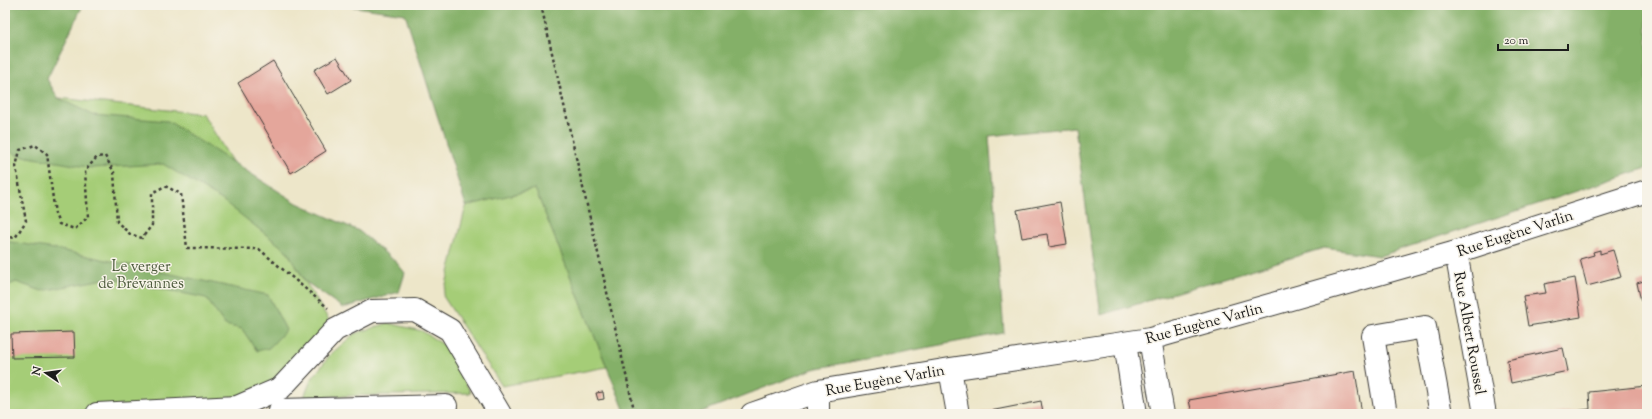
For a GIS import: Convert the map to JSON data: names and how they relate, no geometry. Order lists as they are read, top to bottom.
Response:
{
  "streets": {
    "street": ["Rue Eugène Varlin", "Rue Albert Roussel"]
  },
  "crossings": [
    ["Rue Eugène Varlin", "Rue Albert Roussel"]
  ],
  "parks": ["Le verger de Brévannes"],
  "scale_bar": "20 m",
  "north": "left"
}
